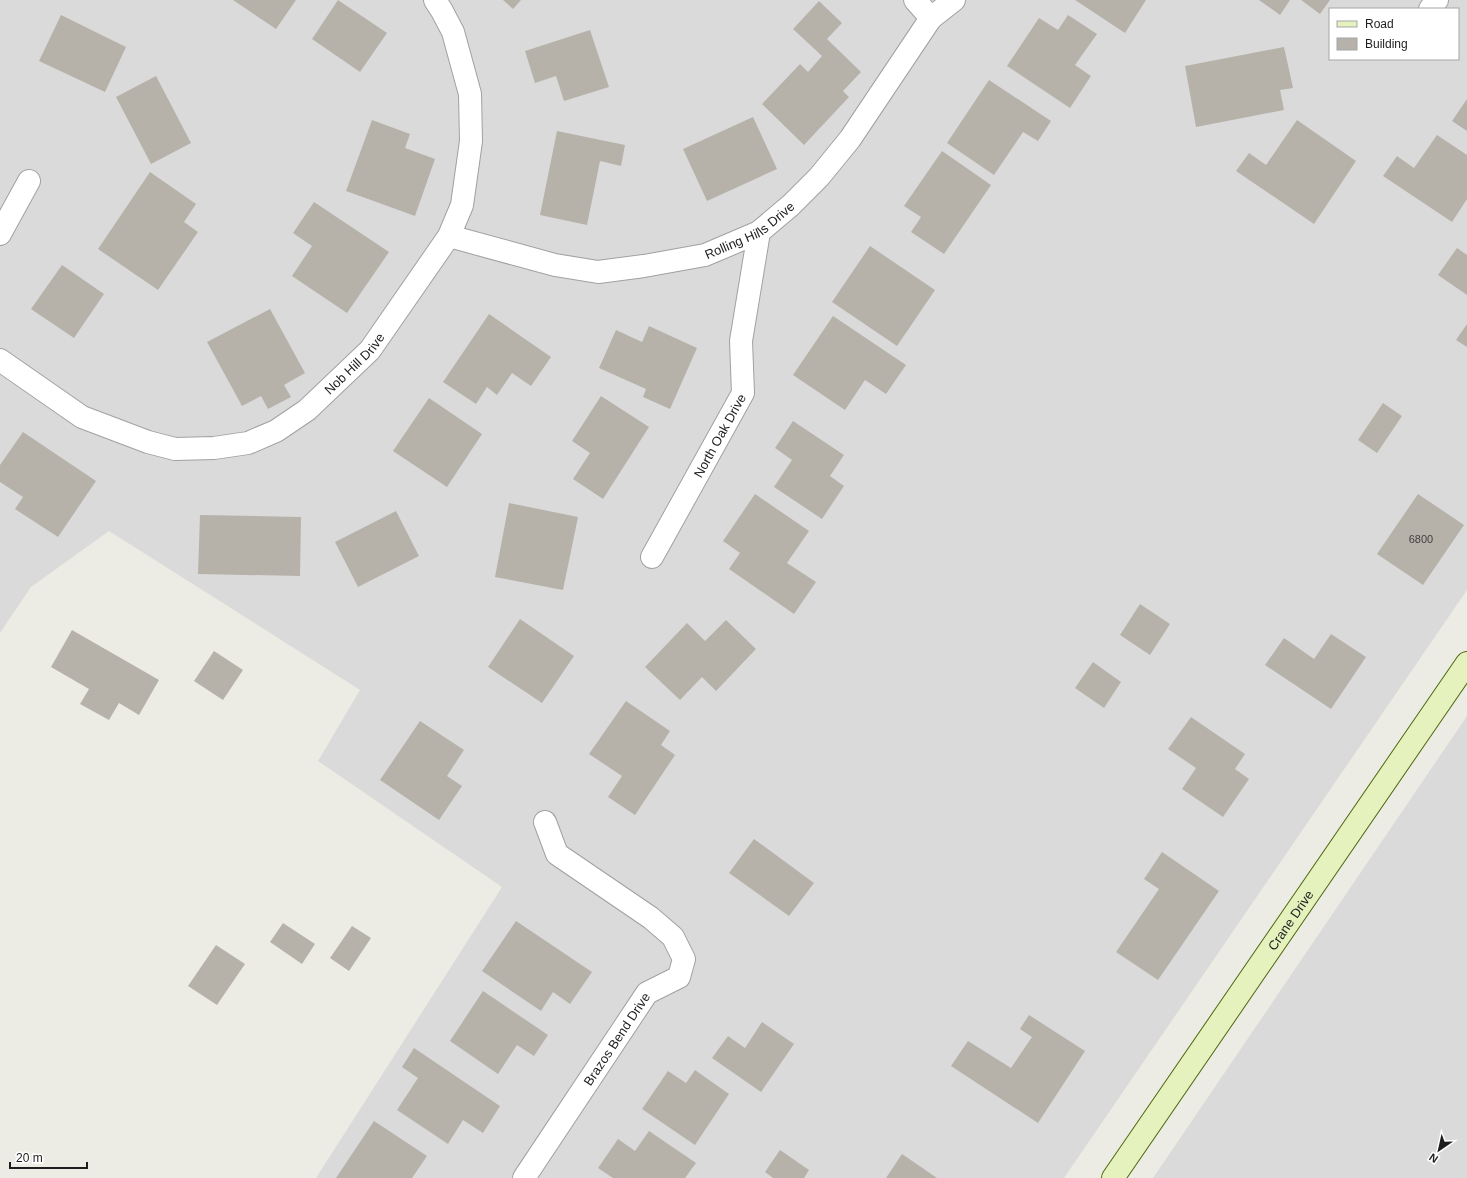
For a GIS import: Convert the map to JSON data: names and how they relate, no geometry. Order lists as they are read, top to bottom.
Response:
{
  "streets": {
    "street": [
      "Rolling Hills Drive",
      "Nob Hill Drive",
      "North Oak Drive",
      "Crane Drive",
      "Brazos Bend Drive"
    ]
  },
  "crossings": [
    ["Rolling Hills Drive", "Nob Hill Drive"],
    ["Rolling Hills Drive", "North Oak Drive"]
  ],
  "house_numbers": ["6800"],
  "legend": ["Road", "Building"],
  "scale_bar": "20 m",
  "north": "bottom left"
}
